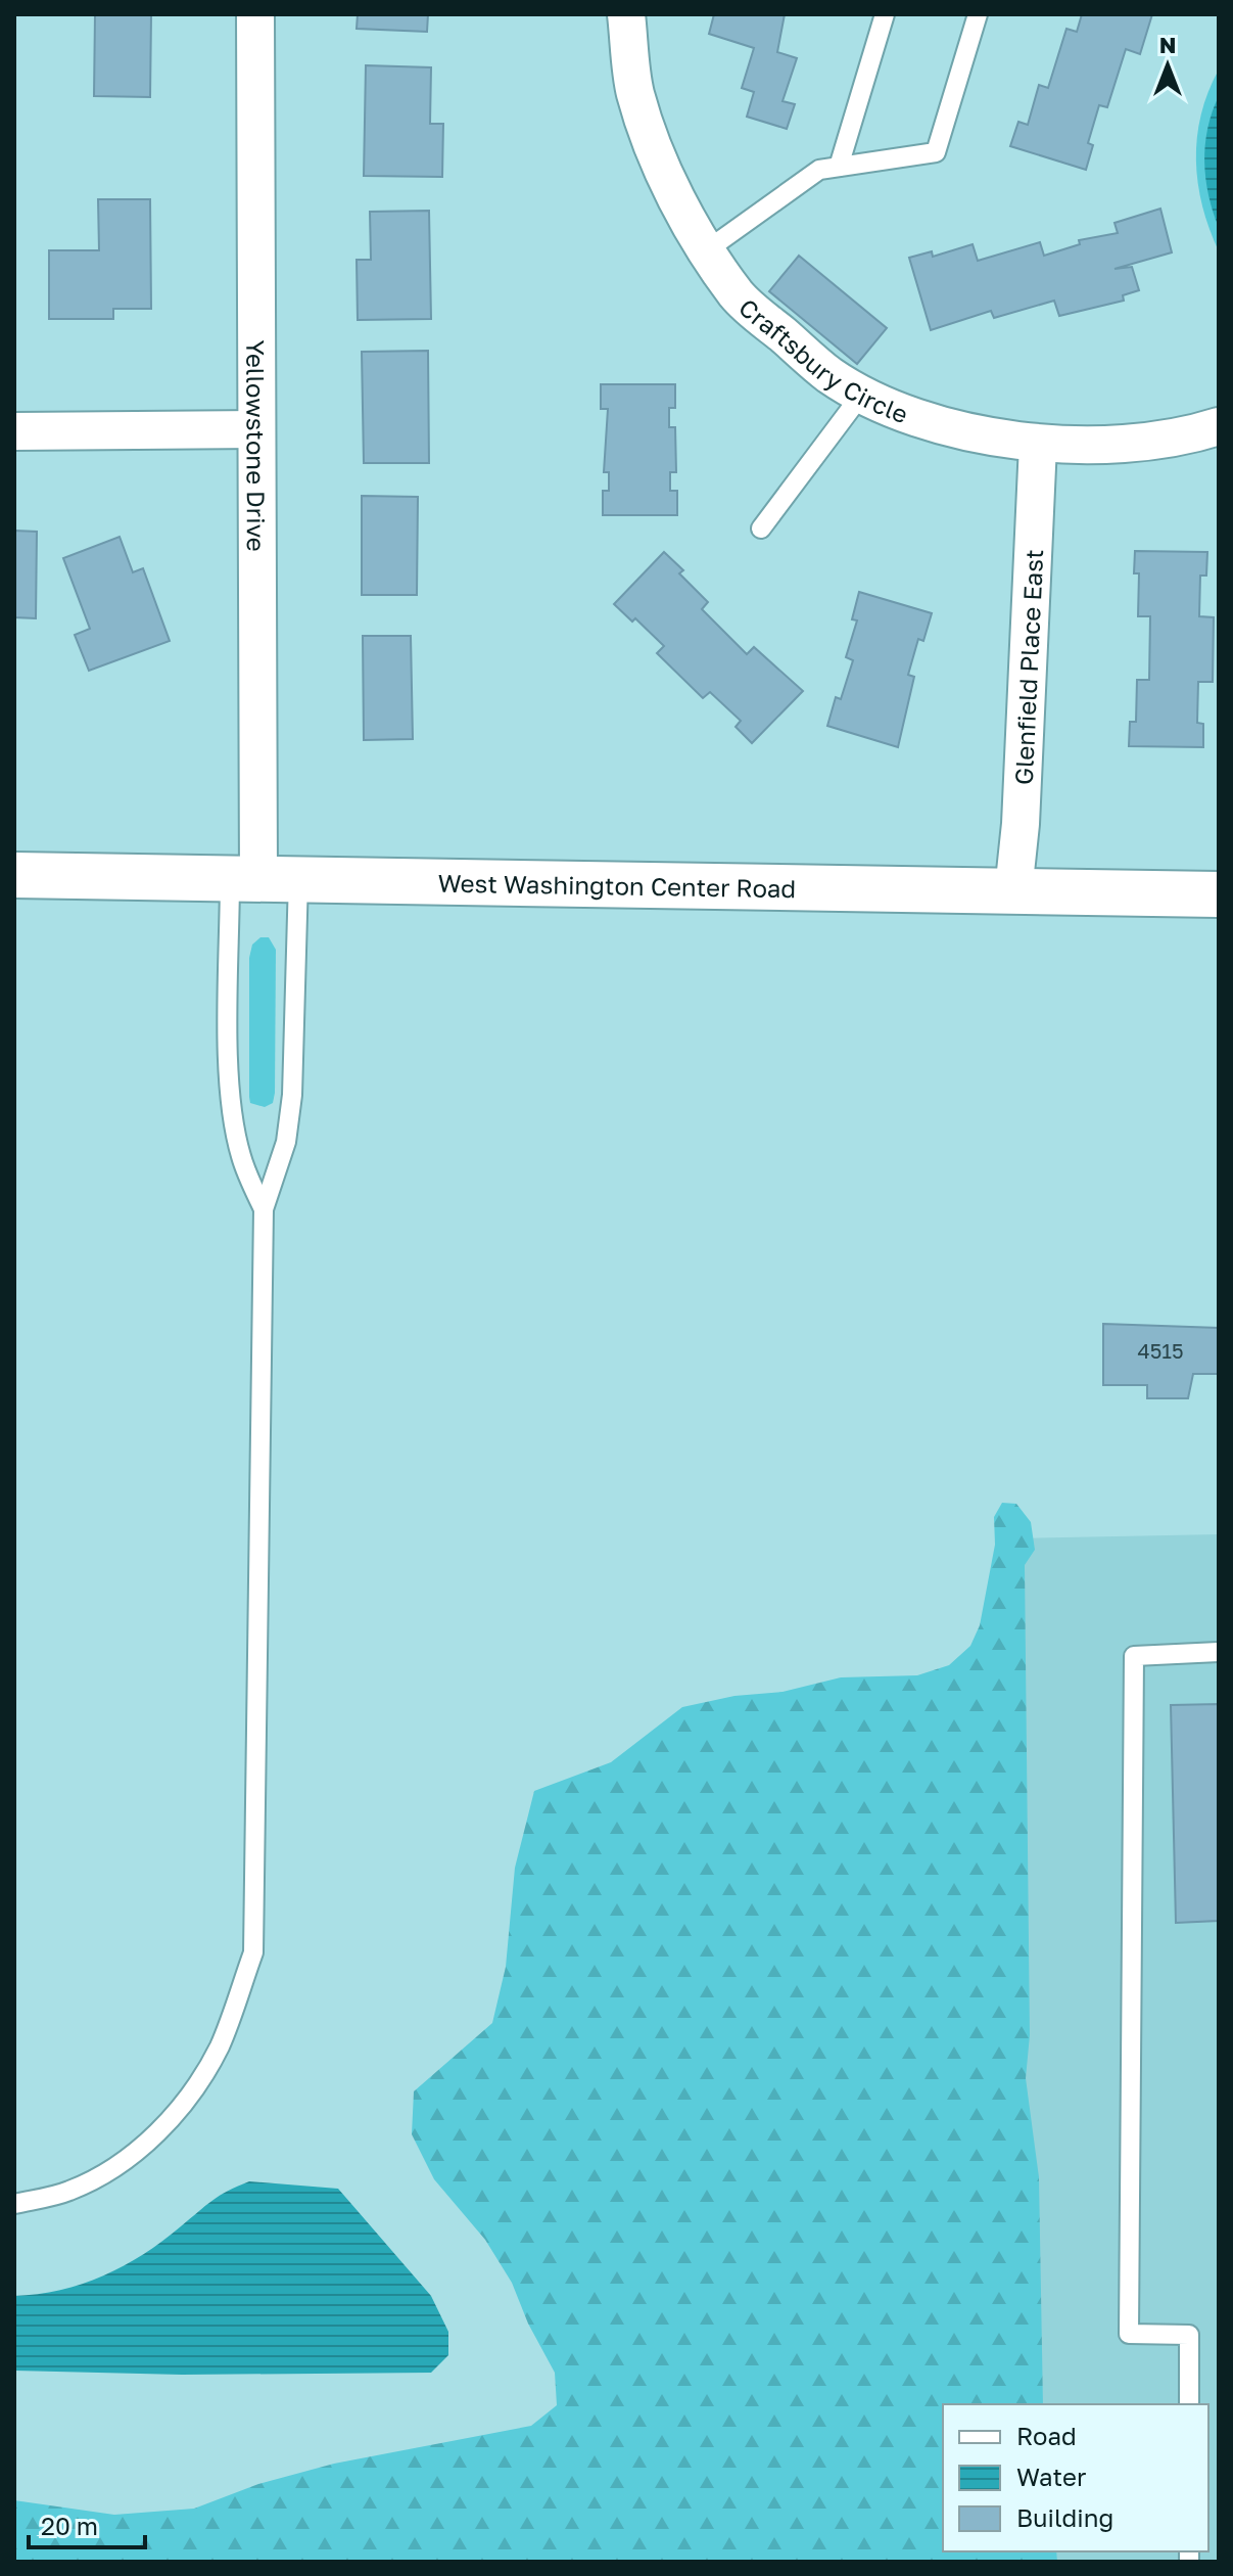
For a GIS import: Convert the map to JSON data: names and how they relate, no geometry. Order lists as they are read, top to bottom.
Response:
{
  "streets": {
    "main road": ["West Washington Center Road"],
    "street": ["Craftsbury Circle", "Yellowstone Drive", "Glenfield Place East"]
  },
  "crossings": [
    ["Craftsbury Circle", "Glenfield Place East"],
    ["Yellowstone Drive", "West Washington Center Road"],
    ["Glenfield Place East", "West Washington Center Road"]
  ],
  "house_numbers": ["4515"],
  "legend": ["Road", "Water", "Building"],
  "scale_bar": "20 m",
  "north": "top"
}
